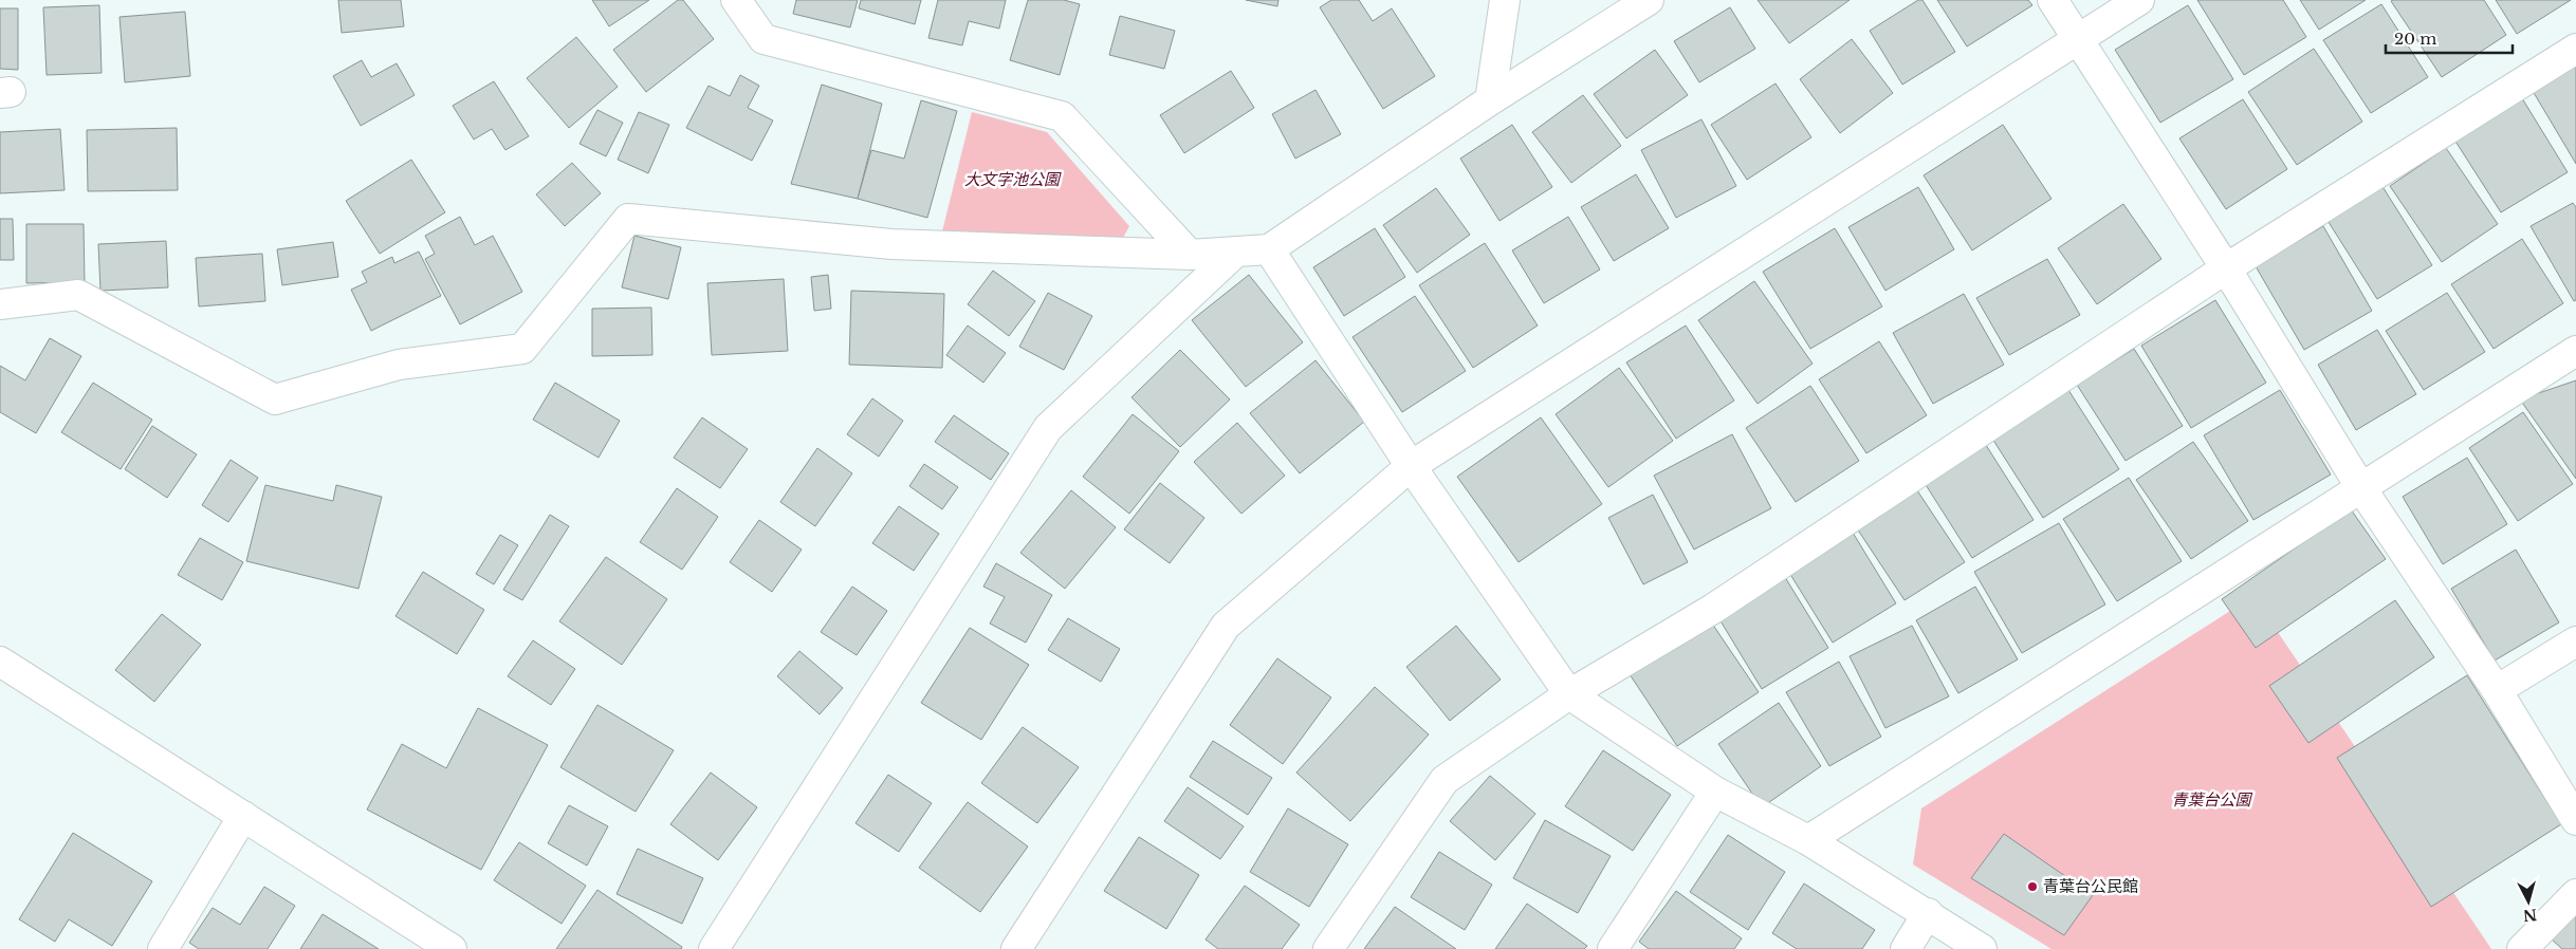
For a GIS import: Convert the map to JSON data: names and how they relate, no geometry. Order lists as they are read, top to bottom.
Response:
{
  "parks": ["大文字池公園", "青葉台公園"],
  "places": ["青葉台公民館"],
  "scale_bar": "20 m",
  "north": "bottom"
}
